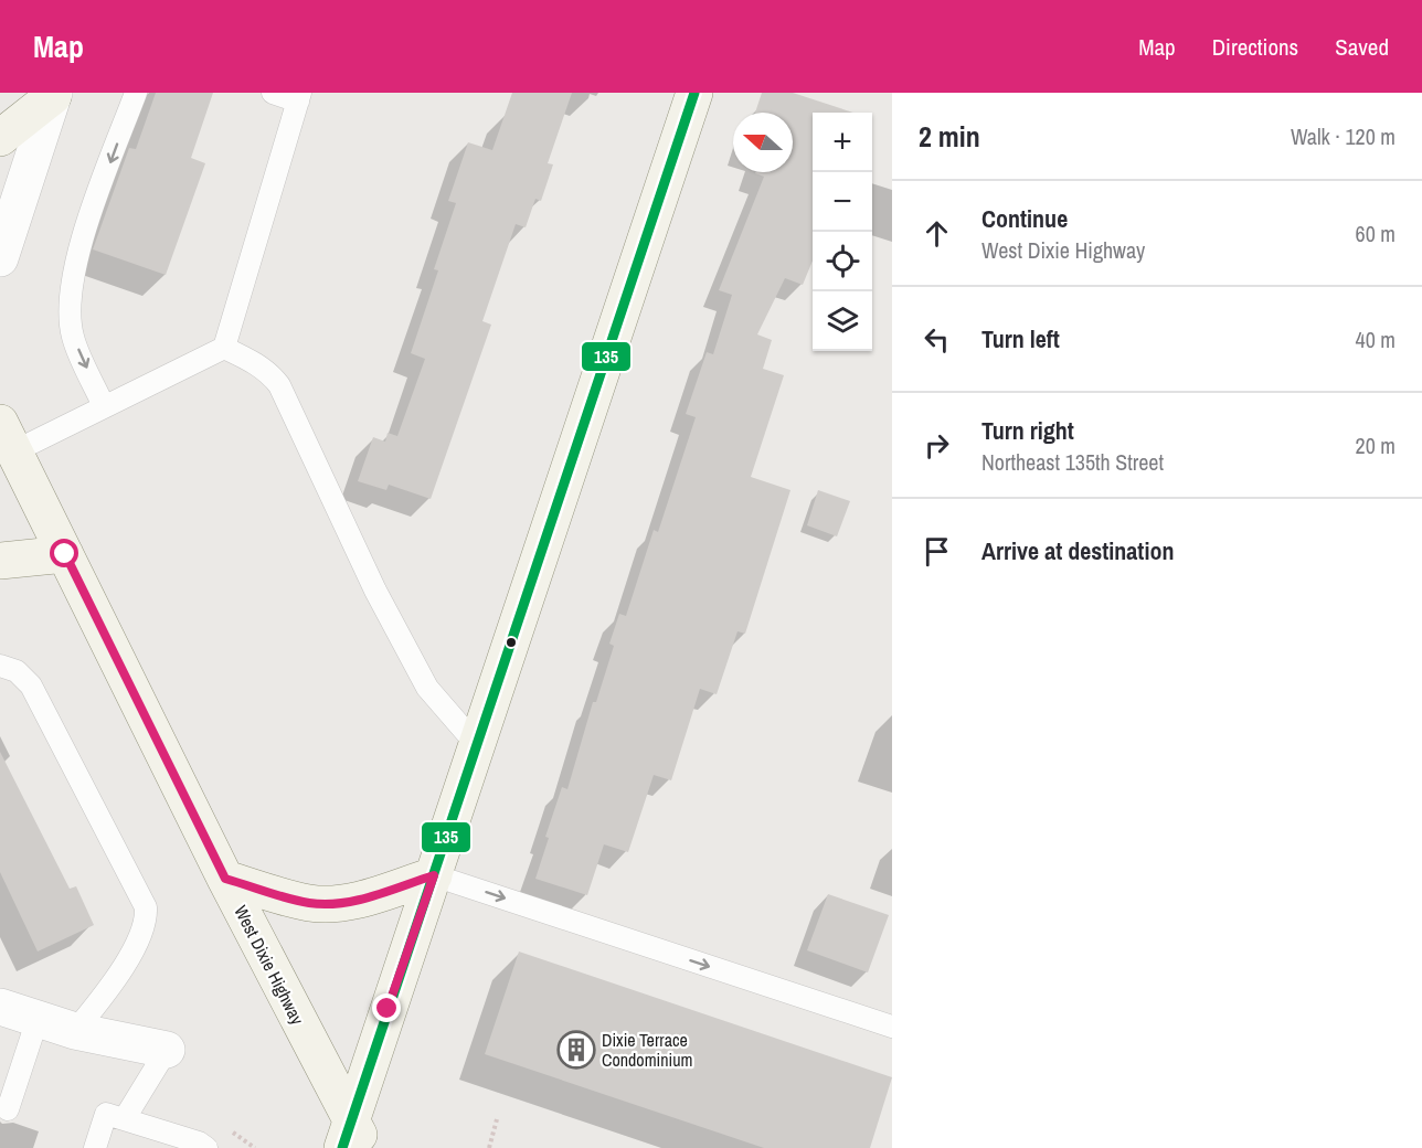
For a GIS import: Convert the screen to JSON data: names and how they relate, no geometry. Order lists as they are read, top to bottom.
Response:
{
  "streets": {
    "main road": ["West Dixie Highway"]
  },
  "places": {
    "building": ["Dixie Terrace Condominium"]
  },
  "lines": ["transit line 135"],
  "north": "left",
  "page": {
    "header": "Map",
    "nav": ["Map", "Directions", "Saved"],
    "heading": ["2 min", "Walk · 120 m"],
    "map_buttons": ["+", "−"],
    "list": [
      ["Continue", "West Dixie Highway", "60 m"],
      ["Turn left", "40 m"],
      ["Turn right", "Northeast 135th Street", "20 m"],
      "Arrive at destination"
    ]
  }
}
